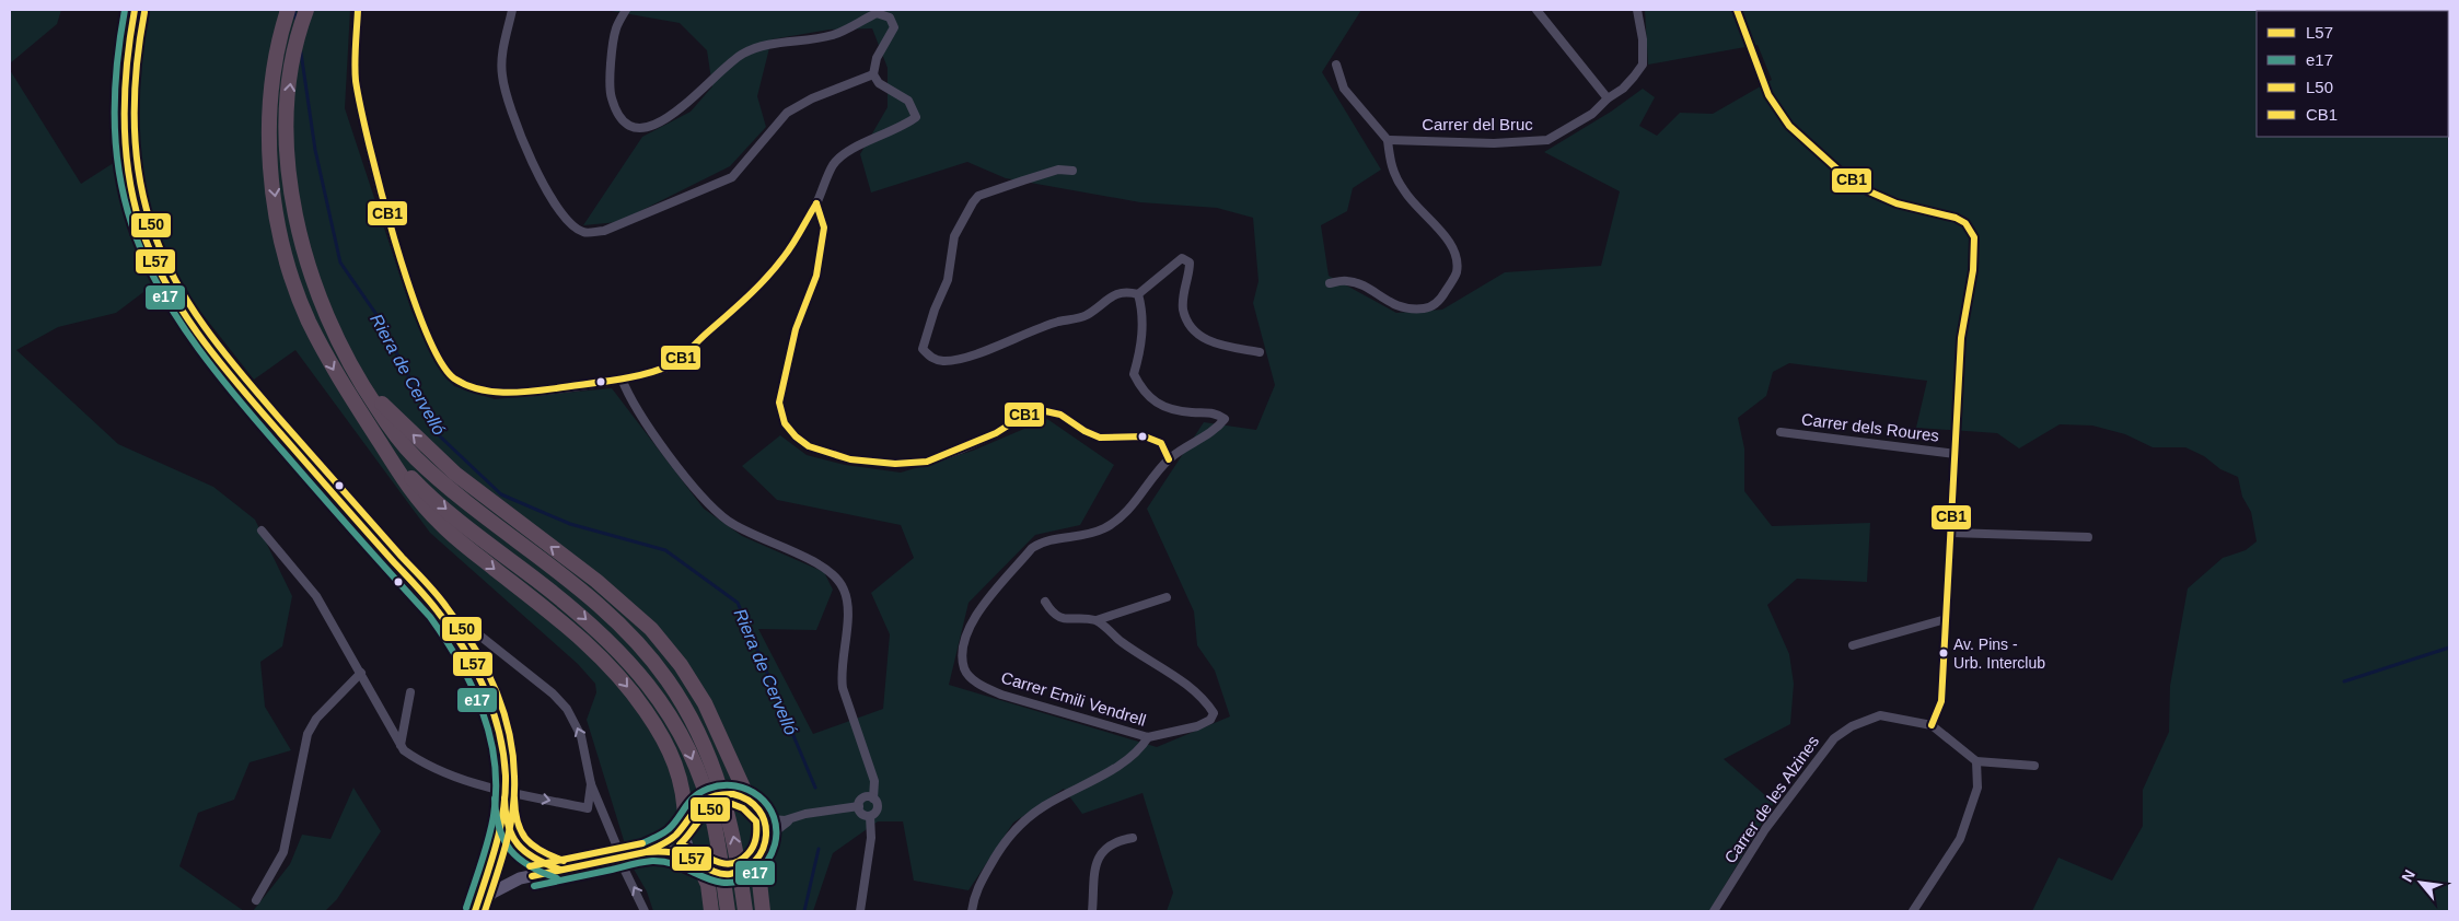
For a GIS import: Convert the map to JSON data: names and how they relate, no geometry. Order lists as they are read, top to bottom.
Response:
{
  "streets": {
    "street": [
      "Carrer del Bruc",
      "Carrer dels Roures",
      "Carrer Emili Vendrell",
      "Carrer de les Alzines"
    ]
  },
  "water": ["Riera de Cervelló"],
  "places": ["Av. Pins - Urb. Interclub"],
  "lines": [
    "transit line L57",
    "transit line e17",
    "transit line CB1",
    "transit line L50"
  ],
  "legend": [
    "L57",
    "e17",
    "L50",
    "CB1"
  ],
  "north": "top left"
}
